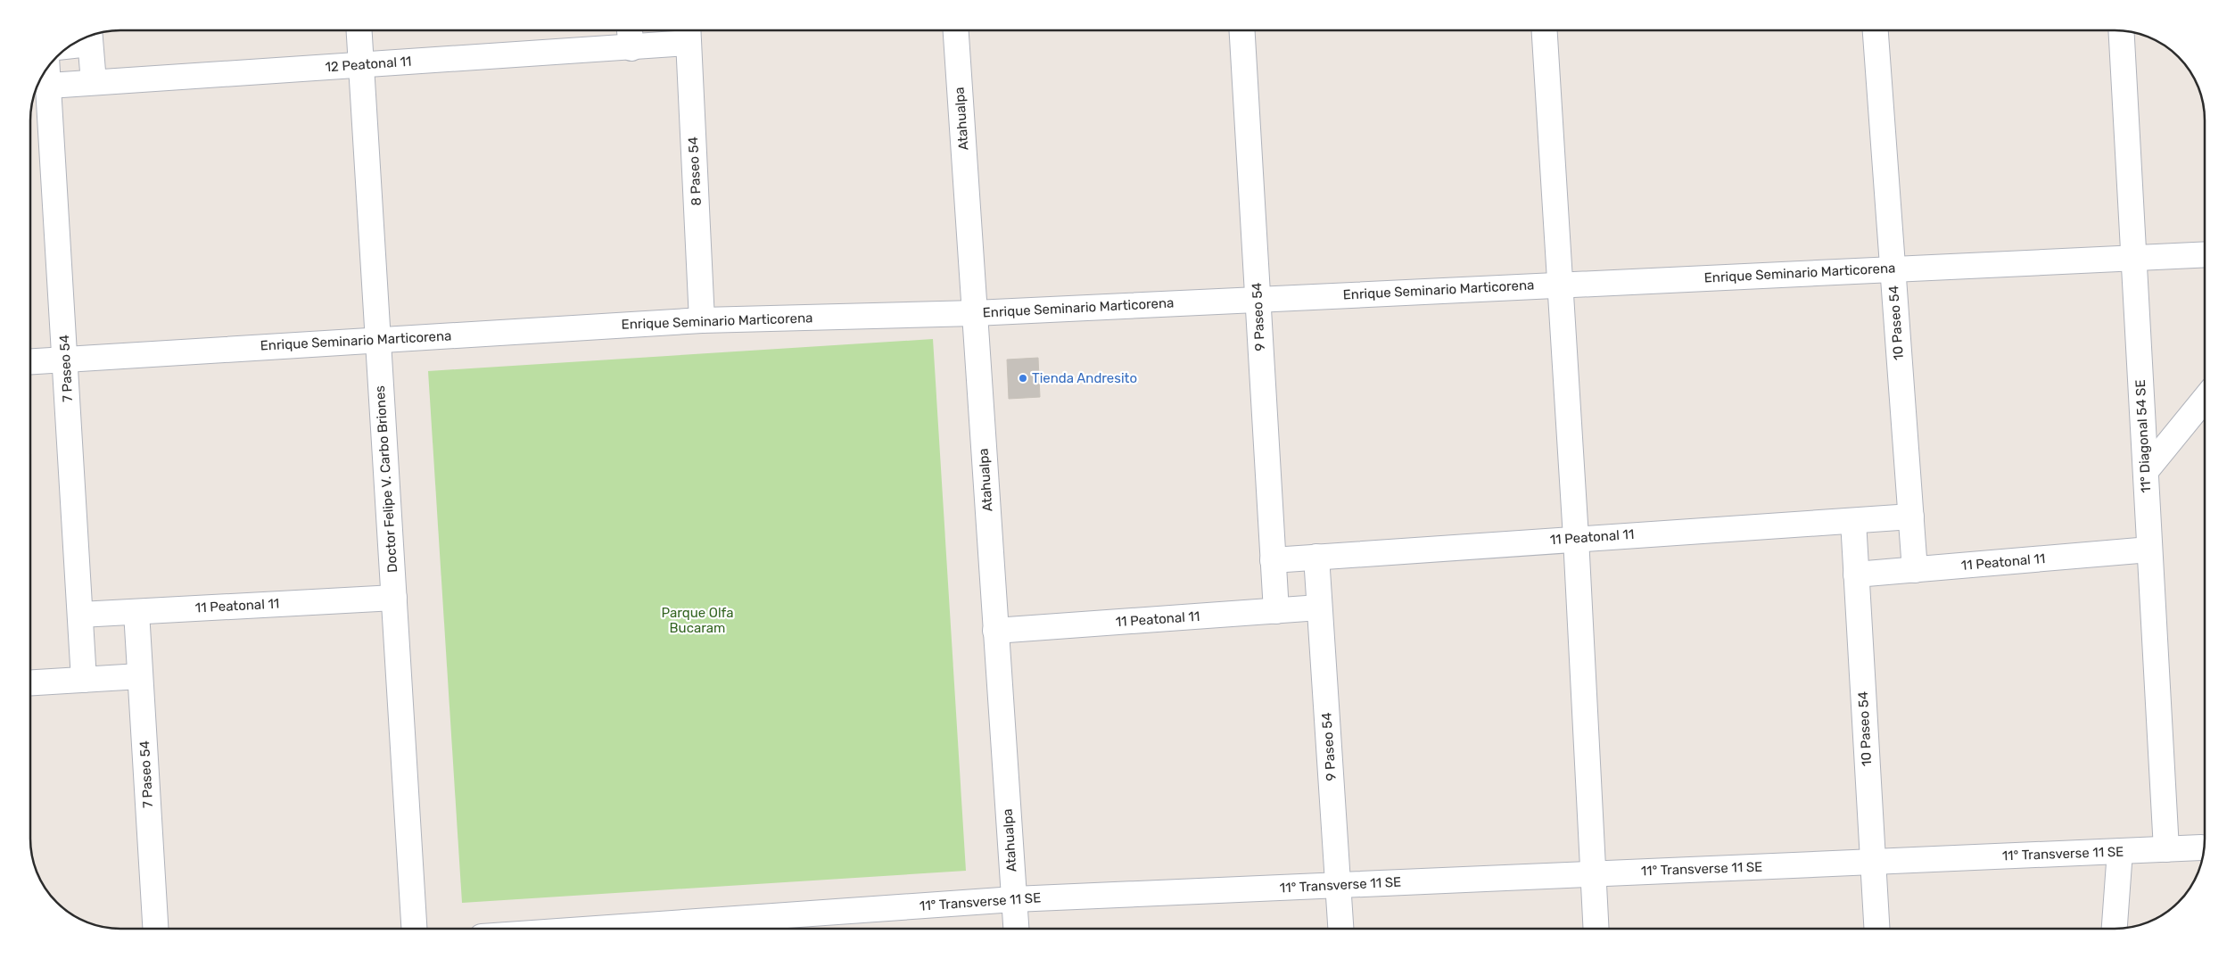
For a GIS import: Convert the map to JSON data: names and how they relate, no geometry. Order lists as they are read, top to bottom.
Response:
{
  "streets": {
    "street": [
      "12 Peatonal 11",
      "Atahualpa",
      "8 Paseo 54",
      "Enrique Seminario Marticorena",
      "9 Paseo 54",
      "10 Paseo 54",
      "7 Paseo 54",
      "11° Diagonal 54 SE",
      "Doctor Felipe V. Carbo Briones",
      "11 Peatonal 11",
      "11° Transverse 11 SE"
    ]
  },
  "crossings": [
    ["12 Peatonal 11", "8 Paseo 54"],
    ["12 Peatonal 11", "7 Paseo 54"],
    ["12 Peatonal 11", "Doctor Felipe V. Carbo Briones"],
    ["Atahualpa", "Enrique Seminario Marticorena"],
    ["Atahualpa", "11 Peatonal 11"],
    ["Atahualpa", "11° Transverse 11 SE"],
    ["8 Paseo 54", "Enrique Seminario Marticorena"],
    ["Enrique Seminario Marticorena", "9 Paseo 54"],
    ["Enrique Seminario Marticorena", "10 Paseo 54"],
    ["Enrique Seminario Marticorena", "7 Paseo 54"],
    ["Enrique Seminario Marticorena", "11° Diagonal 54 SE"],
    ["Enrique Seminario Marticorena", "Doctor Felipe V. Carbo Briones"],
    ["9 Paseo 54", "11 Peatonal 11"],
    ["9 Paseo 54", "11° Transverse 11 SE"],
    ["10 Paseo 54", "11 Peatonal 11"],
    ["10 Paseo 54", "11° Transverse 11 SE"],
    ["7 Paseo 54", "11 Peatonal 11"],
    ["11° Diagonal 54 SE", "11 Peatonal 11"],
    ["11° Diagonal 54 SE", "11° Transverse 11 SE"],
    ["Doctor Felipe V. Carbo Briones", "11 Peatonal 11"]
  ],
  "parks": ["Parque Olfa Bucaram"],
  "places": ["Tienda Andresito"]
}
